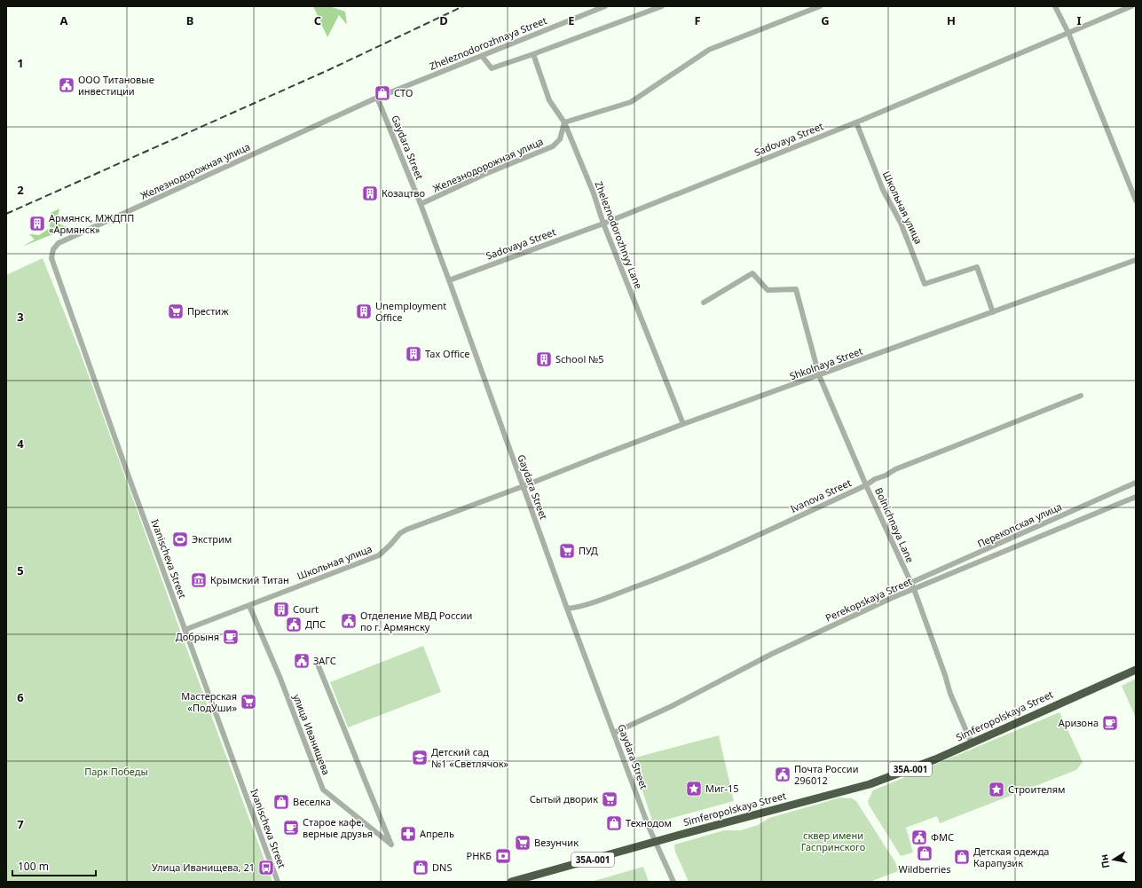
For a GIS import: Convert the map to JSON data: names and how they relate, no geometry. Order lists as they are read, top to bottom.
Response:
{
  "streets": {
    "highway": ["Simferopolskaya Street", "35А-001"],
    "street": [
      "Zheleznodorozhnaya Street",
      "Sadovaya Street",
      "Gaydara Street",
      "Железнодорожная улица",
      "Школьная улица",
      "Zheleznodorozhnyy Lane",
      "Shkolnaya Street",
      "Ivanova Street",
      "Bolnichnaya Lane",
      "Перекопская улица",
      "Ivanischeva Street",
      "Perekopskaya Street",
      "улица Иванищева"
    ]
  },
  "crossings": [
    ["Zheleznodorozhnaya Street", "Gaydara Street"],
    ["Zheleznodorozhnaya Street", "Железнодорожная улица"],
    ["Sadovaya Street", "Gaydara Street"],
    ["Sadovaya Street", "Школьная улица"],
    ["Sadovaya Street", "Zheleznodorozhnyy Lane"],
    ["Gaydara Street", "Железнодорожная улица"],
    ["Gaydara Street", "Школьная улица"],
    ["Gaydara Street", "Shkolnaya Street"],
    ["Gaydara Street", "Ivanova Street"],
    ["Gaydara Street", "Perekopskaya Street"],
    ["Gaydara Street", "Simferopolskaya Street"],
    ["Железнодорожная улица", "Zheleznodorozhnyy Lane"],
    ["Железнодорожная улица", "Ivanischeva Street"],
    ["Школьная улица", "Shkolnaya Street"],
    ["Школьная улица", "Ivanischeva Street"],
    ["Школьная улица", "улица Иванищева"],
    ["Zheleznodorozhnyy Lane", "Shkolnaya Street"],
    ["Shkolnaya Street", "Bolnichnaya Lane"],
    ["Ivanova Street", "Bolnichnaya Lane"],
    ["Bolnichnaya Lane", "Перекопская улица"],
    ["Bolnichnaya Lane", "Perekopskaya Street"],
    ["Bolnichnaya Lane", "Simferopolskaya Street"]
  ],
  "parks": ["Парк Победы", "сквер имени Гаспринского"],
  "places": {
    "public building": [
      "ООО Титановые инвестиции",
      "Отделение МВД России по г. Армянску",
      "ДПС",
      "ЗАГС",
      "Почта России 296012",
      "ФМС"
    ],
    "shop": [
      "СТО",
      "Веселка",
      "Технодом",
      "Wildberries",
      "Детская одежда Карапузик",
      "DNS"
    ],
    "building": [
      "Козацтво",
      "Армянск, МЖДПП «Армянск»",
      "Unemployment Office",
      "Tax Office",
      "School №5",
      "Court"
    ],
    "supermarket": [
      "Престиж",
      "ПУД",
      "Мастерская «ПодУши»",
      "Сытый дворик",
      "Везунчик"
    ],
    "sports": ["Экстрим"],
    "museum": ["Крымский Титан"],
    "cafe": ["Добрыня", "Аризона", "Старое кафе, верные друзья"],
    "school or university": ["Детский сад №1 «Светлячок»"],
    "place": ["Миг-15", "Строителям"],
    "pharmacy": ["Апрель"],
    "bank": ["РНКБ"],
    "bus stop": ["Улица Иванищева, 21"]
  },
  "scale_bar": "100 m",
  "north": "left",
  "grid": {
    "columns": [
      "A",
      "B",
      "C",
      "D",
      "E",
      "F",
      "G",
      "H",
      "I"
    ],
    "rows": [
      "1",
      "2",
      "3",
      "4",
      "5",
      "6",
      "7"
    ]
  }
}
